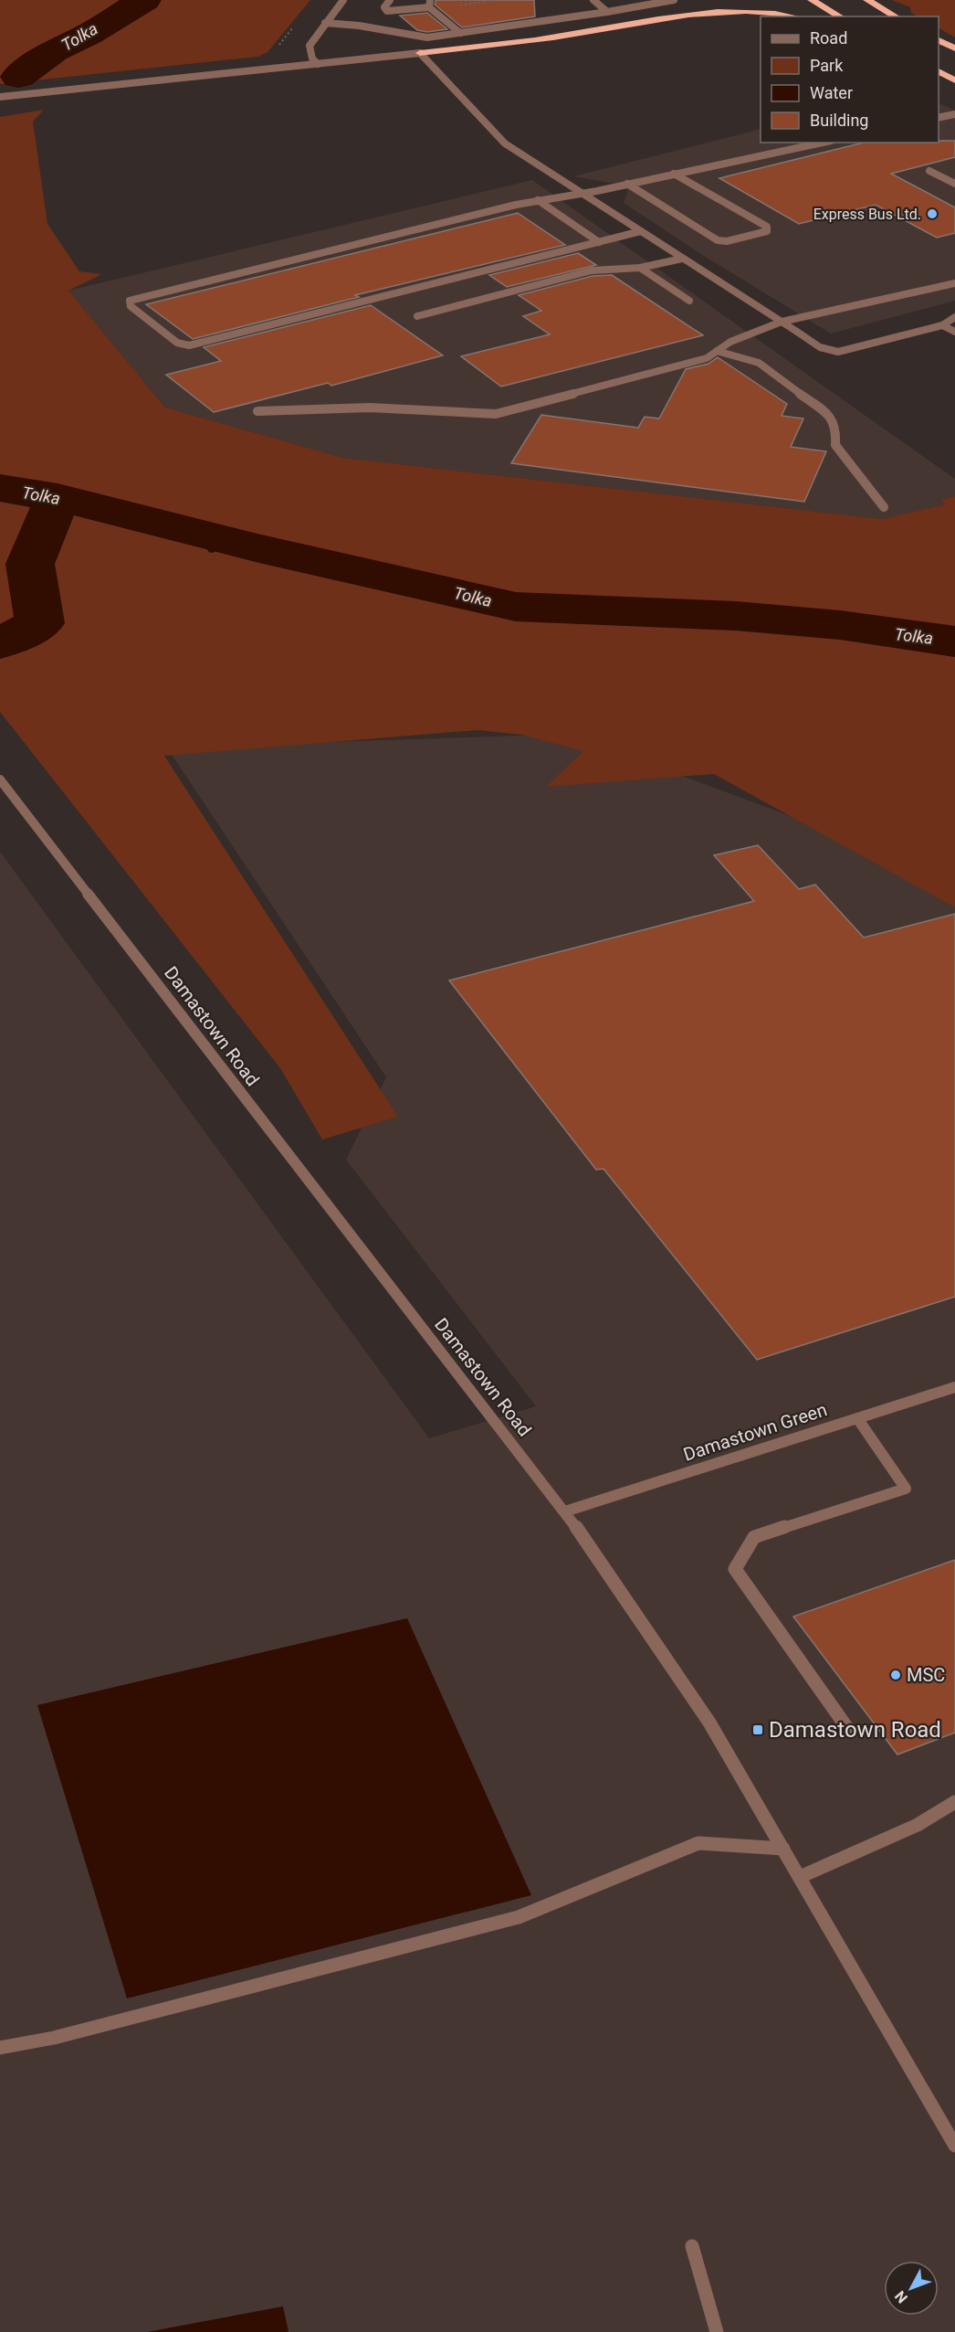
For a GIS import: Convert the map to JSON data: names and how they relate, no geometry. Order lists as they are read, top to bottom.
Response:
{
  "streets": {
    "street": ["Damastown Road", "Damastown Green"]
  },
  "crossings": [
    ["Damastown Road", "Damastown Green"]
  ],
  "water": ["Tolka"],
  "places": {
    "other": ["Express Bus Ltd.", "MSC"],
    "transit": ["Damastown Road"]
  },
  "legend": [
    "Road",
    "Park",
    "Water",
    "Building"
  ],
  "north": "bottom left"
}
